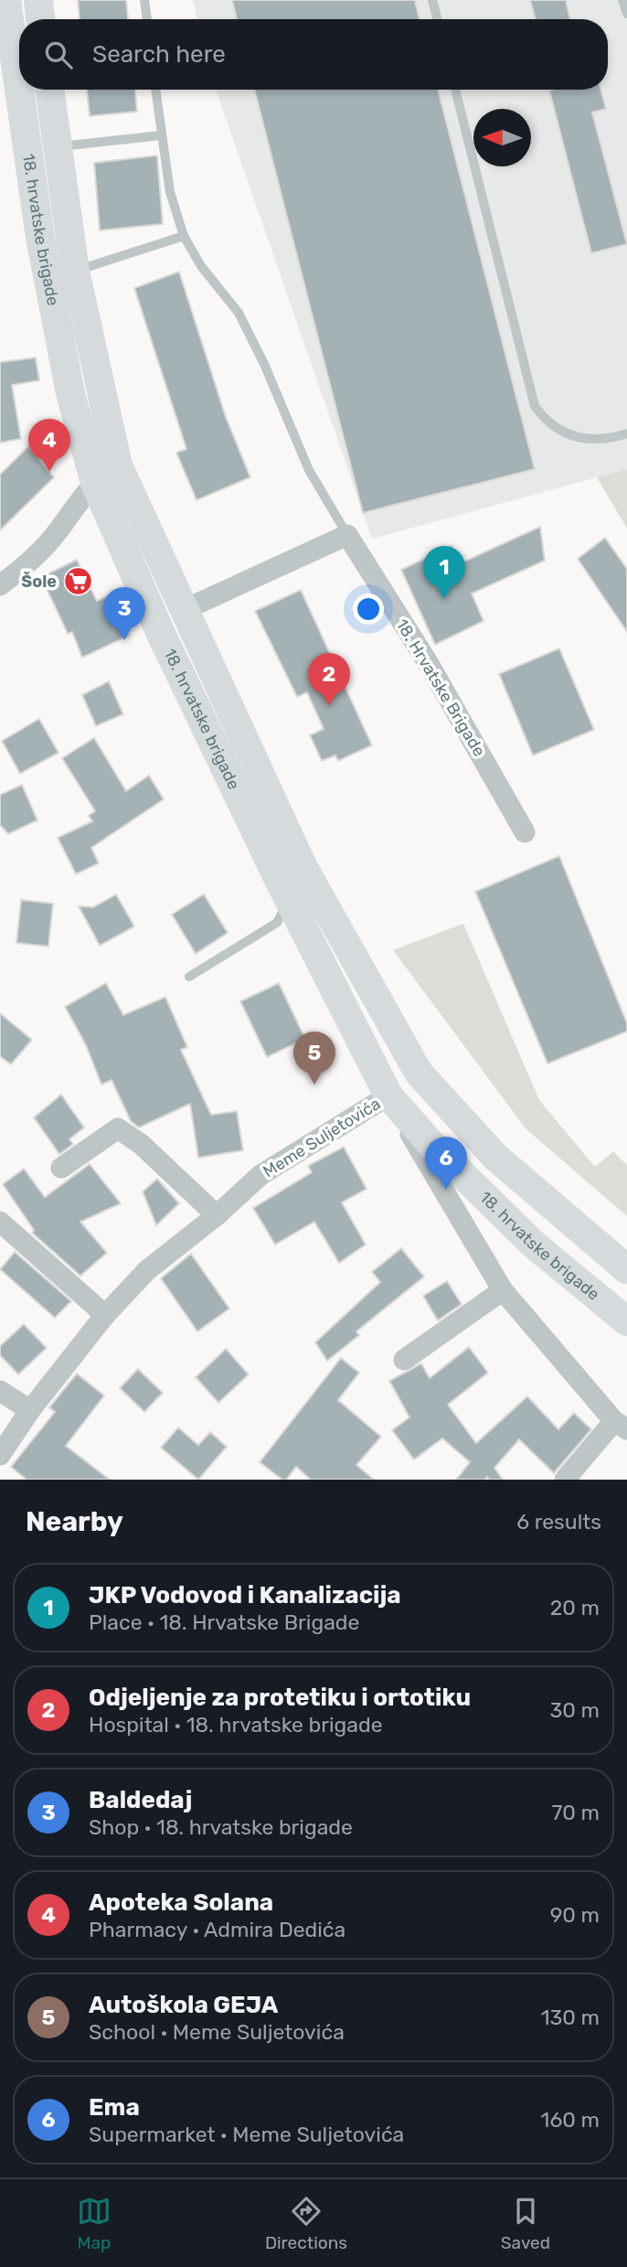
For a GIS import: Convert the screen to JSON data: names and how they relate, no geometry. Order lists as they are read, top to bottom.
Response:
{
  "streets": {
    "main road": ["18. hrvatske brigade"],
    "street": ["18. Hrvatske Brigade", "Meme Suljetovića"]
  },
  "crossings": [
    ["18. hrvatske brigade", "Meme Suljetovića"]
  ],
  "places": {
    "supermarket": ["Šole"]
  },
  "north": "left",
  "page": {
    "search": "Search here",
    "pins": [
      "4",
      "1",
      "3",
      "2",
      "5",
      "6"
    ],
    "heading": ["Nearby", "6 results"],
    "list": [
      {
        "mark": "1",
        "name": "JKP Vodovod i Kanalizacija",
        "note": "Place · 18. Hrvatske Brigade",
        "value": "20 m"
      },
      {
        "mark": "2",
        "name": "Odjeljenje za protetiku i ortotiku",
        "note": "Hospital · 18. hrvatske brigade",
        "value": "30 m"
      },
      {
        "mark": "3",
        "name": "Baldedaj",
        "note": "Shop · 18. hrvatske brigade",
        "value": "70 m"
      },
      {
        "mark": "4",
        "name": "Apoteka Solana",
        "note": "Pharmacy · Admira Dedića",
        "value": "90 m"
      },
      {
        "mark": "5",
        "name": "Autoškola GEJA",
        "note": "School · Meme Suljetovića",
        "value": "130 m"
      },
      {
        "mark": "6",
        "name": "Ema",
        "note": "Supermarket · Meme Suljetovića",
        "value": "160 m"
      }
    ],
    "nav": ["Map", "Directions", "Saved"]
  }
}
